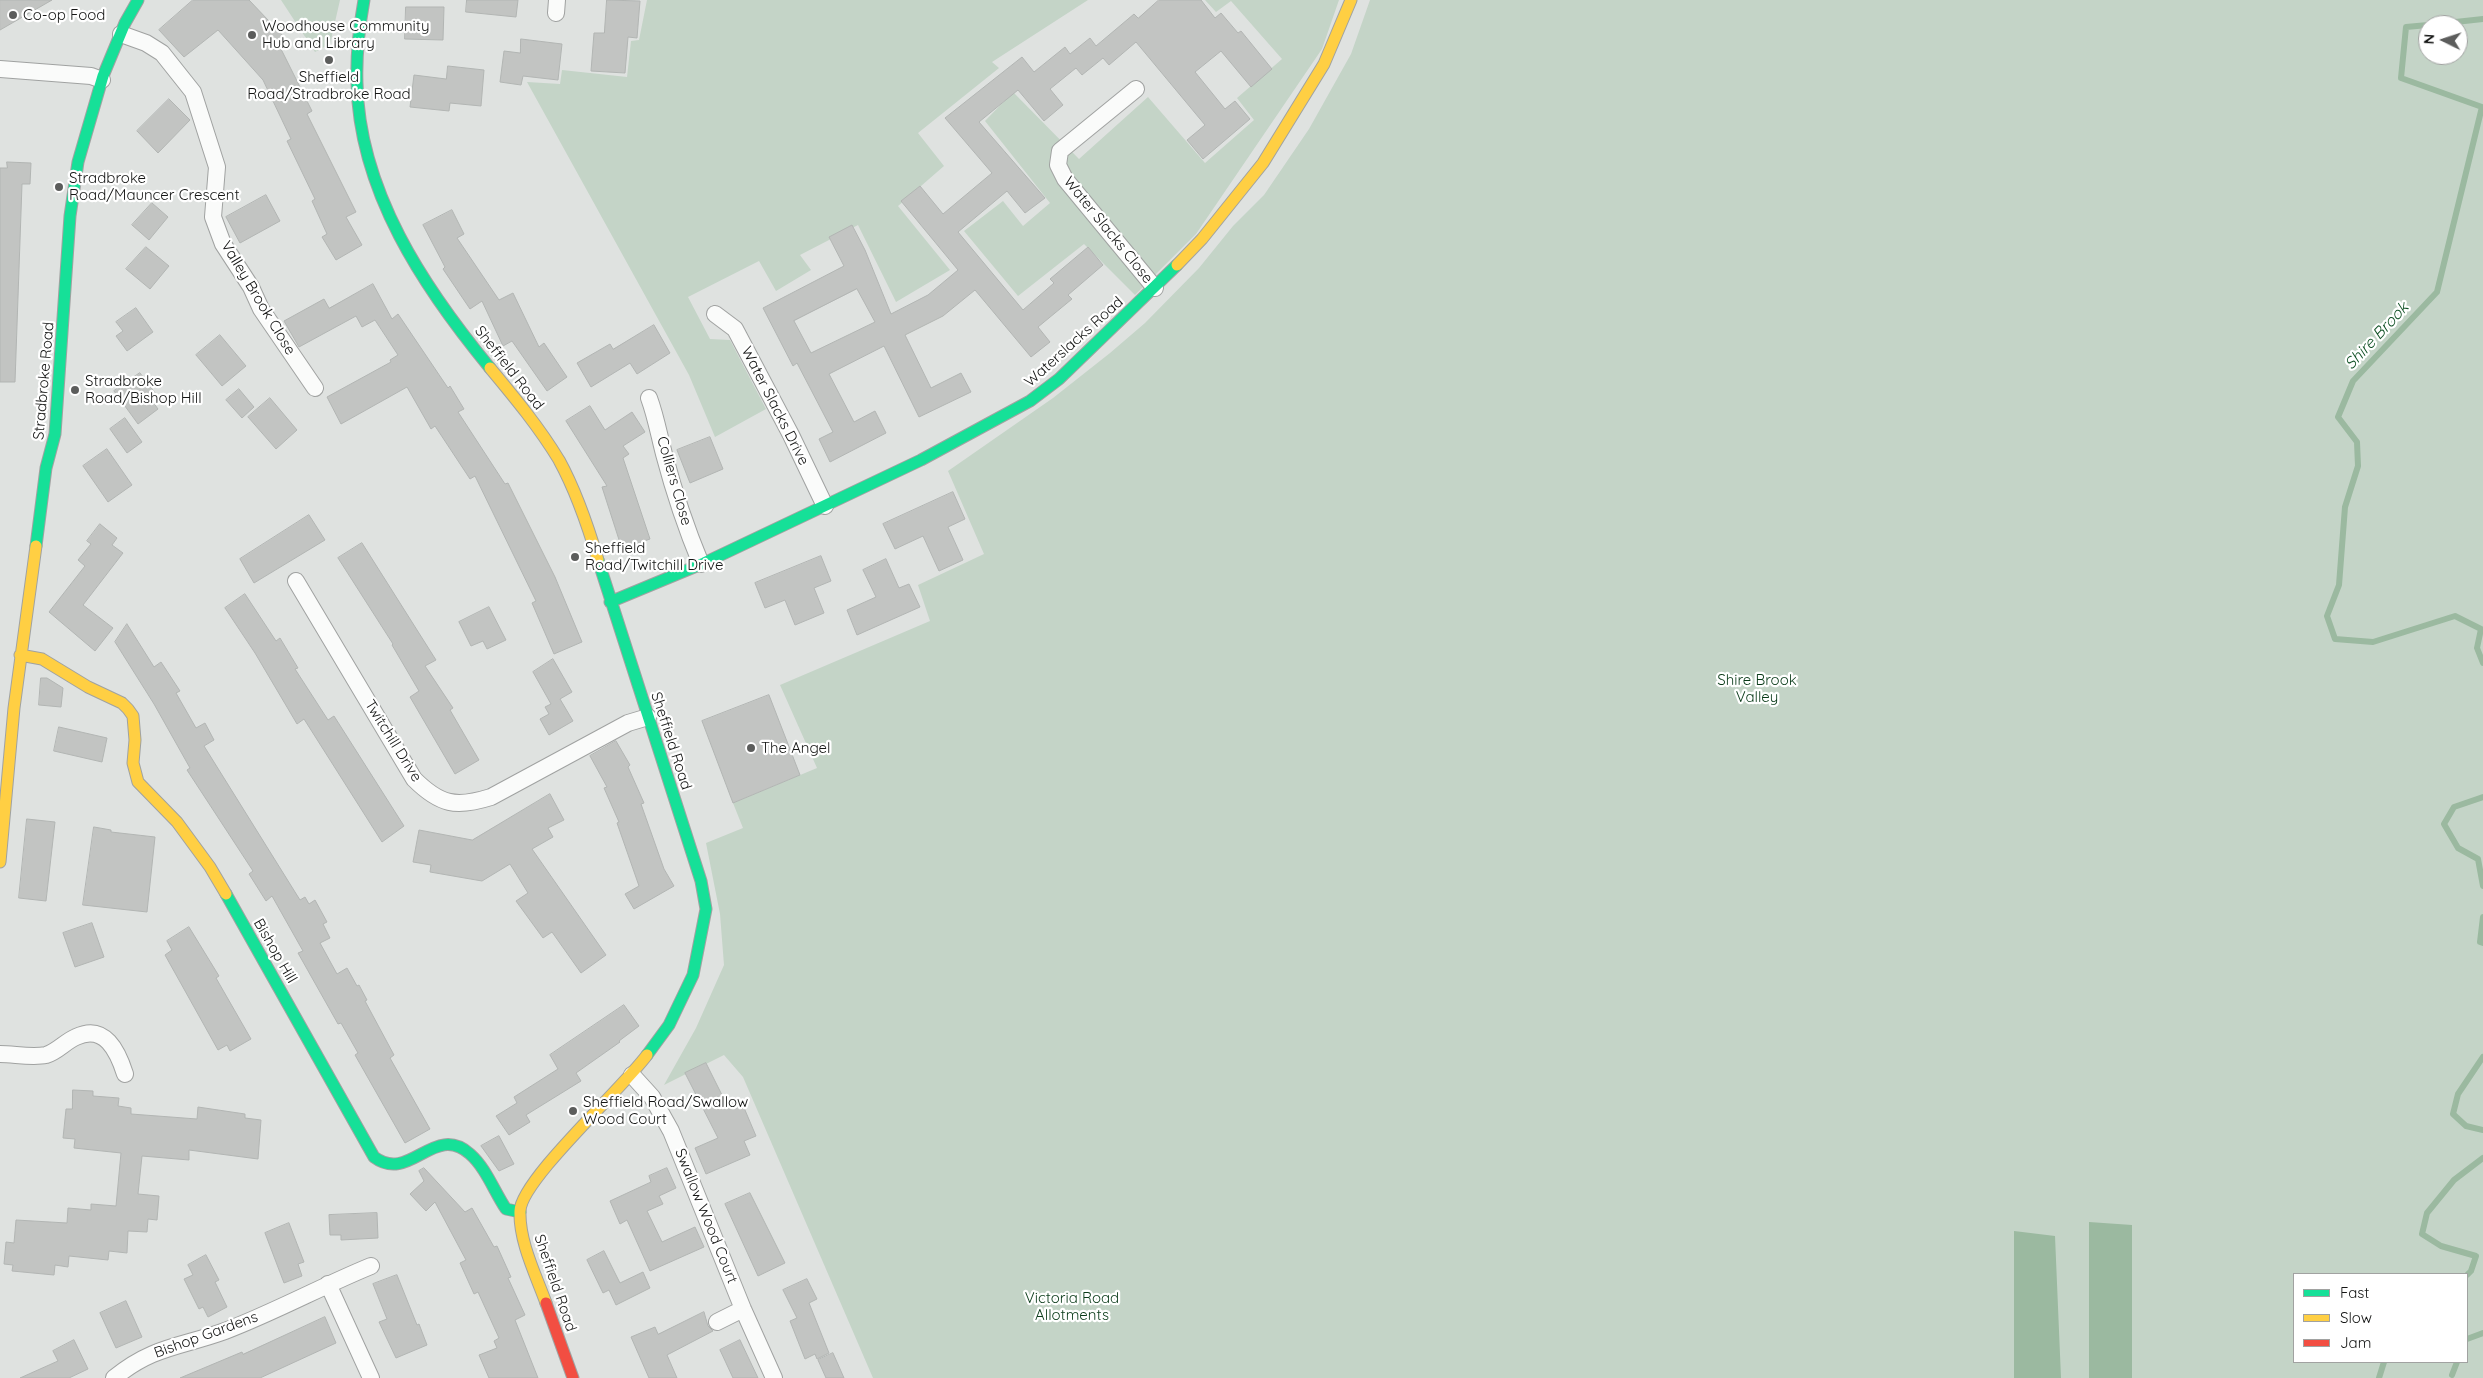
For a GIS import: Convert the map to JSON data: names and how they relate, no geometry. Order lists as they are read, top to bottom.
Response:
{
  "streets": {
    "street": [
      "Water Slacks Close",
      "Valley Brook Close",
      "Waterslacks Road",
      "Sheffield Road",
      "Stradbroke Road",
      "Water Slacks Drive",
      "Colliers Close",
      "Twitchill Drive",
      "Bishop Hill",
      "Swallow Wood Court",
      "Bishop Gardens"
    ]
  },
  "crossings": [
    ["Water Slacks Close", "Waterslacks Road"],
    ["Valley Brook Close", "Stradbroke Road"],
    ["Waterslacks Road", "Sheffield Road"],
    ["Waterslacks Road", "Water Slacks Drive"],
    ["Waterslacks Road", "Colliers Close"],
    ["Sheffield Road", "Twitchill Drive"],
    ["Sheffield Road", "Bishop Hill"],
    ["Sheffield Road", "Swallow Wood Court"],
    ["Stradbroke Road", "Bishop Hill"]
  ],
  "water": ["Shire Brook"],
  "parks": ["Shire Brook Valley", "Victoria Road Allotments"],
  "places": [
    "Co-op Food",
    "Woodhouse Community Hub and Library",
    "Sheffield Road/Stradbroke Road",
    "Stradbroke Road/Mauncer Crescent",
    "Stradbroke Road/Bishop Hill",
    "Sheffield Road/Twitchill Drive",
    "The Angel",
    "Sheffield Road/Swallow Wood Court"
  ],
  "legend": ["Fast", "Slow", "Jam"],
  "north": "left"
}
